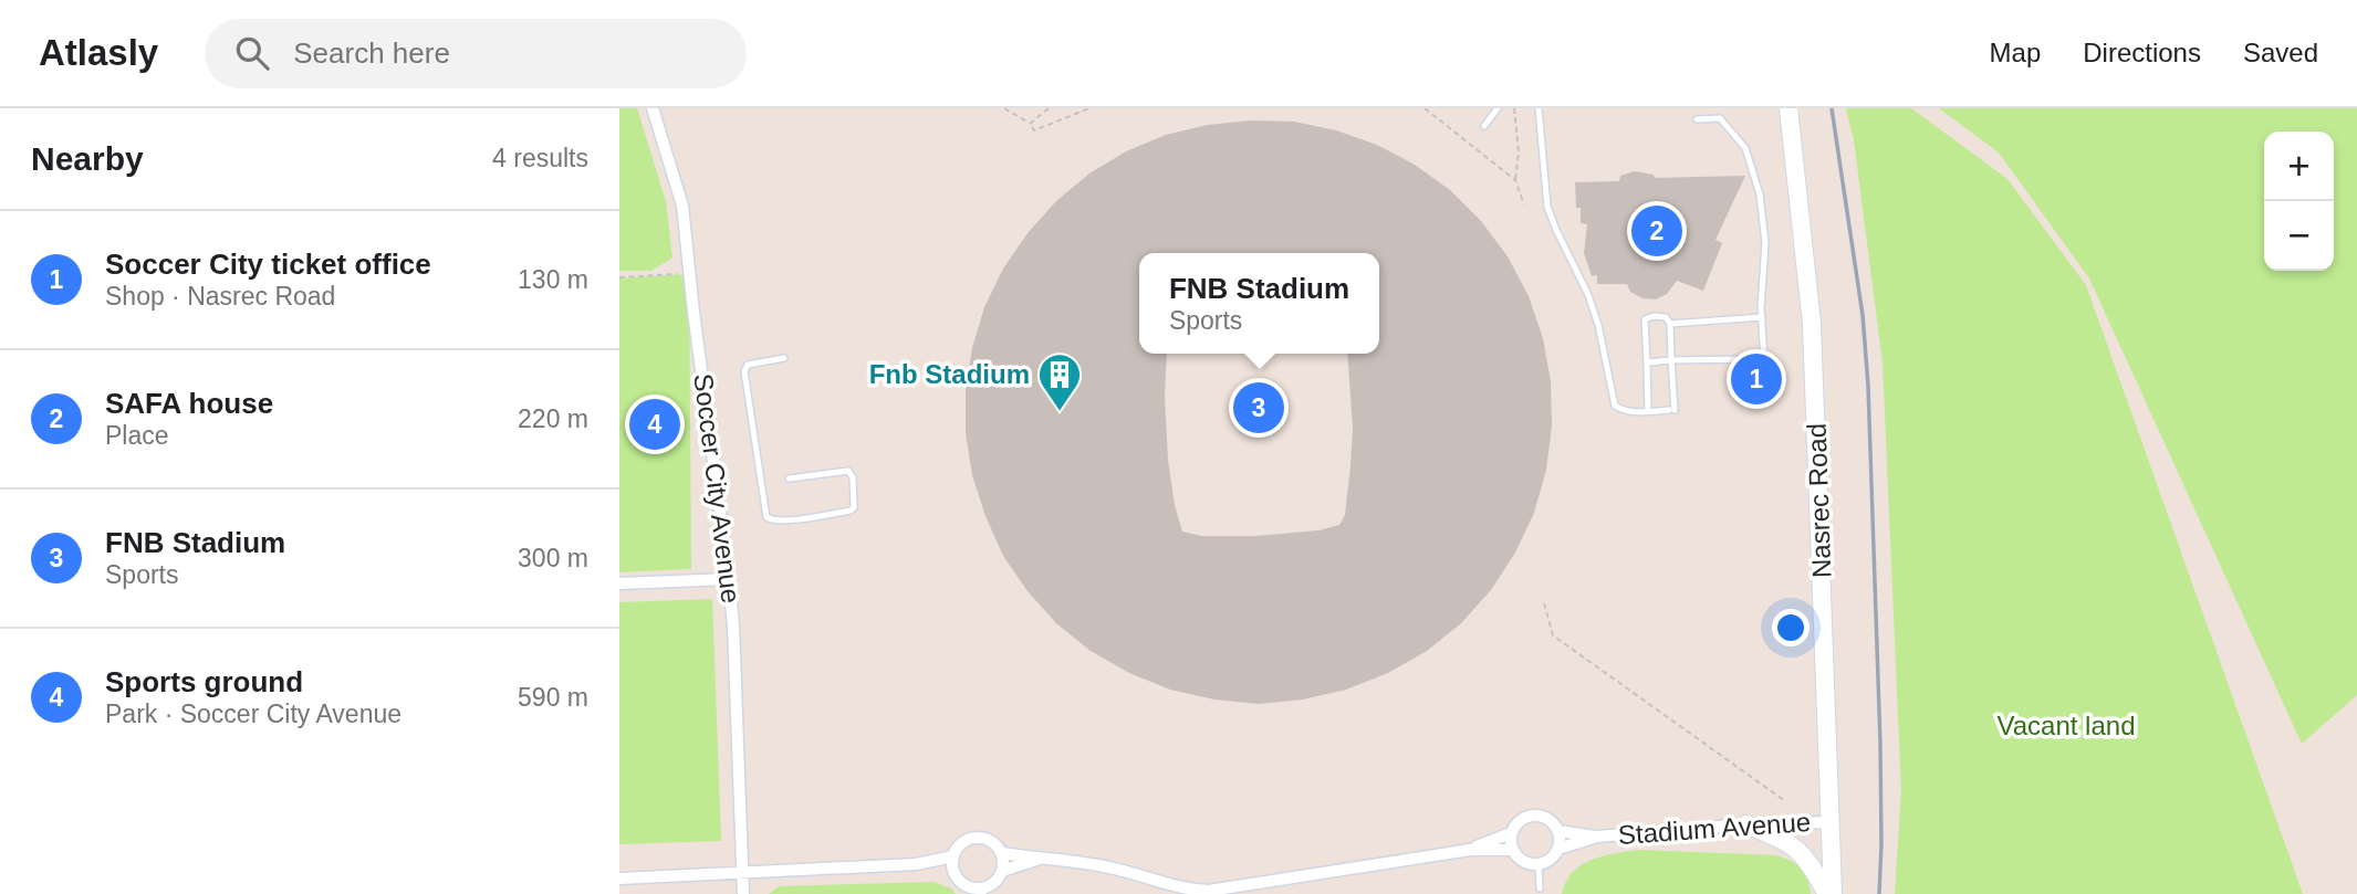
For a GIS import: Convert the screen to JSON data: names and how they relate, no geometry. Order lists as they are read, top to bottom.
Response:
{
  "streets": {
    "main road": ["Nasrec Road"],
    "street": ["Soccer City Avenue", "Stadium Avenue"]
  },
  "crossings": [
    ["Nasrec Road", "Stadium Avenue"]
  ],
  "parks": ["Vacant land"],
  "places": {
    "building": ["Fnb Stadium"]
  },
  "page": {
    "header": "Atlasly",
    "search": "Search here",
    "nav": ["Map", "Directions", "Saved"],
    "heading": ["Nearby", "4 results"],
    "map_buttons": ["+", "−"],
    "pins": [
      "2",
      "1",
      "3",
      "4"
    ],
    "list": [
      {
        "mark": "1",
        "name": "Soccer City ticket office",
        "note": "Shop · Nasrec Road",
        "value": "130 m"
      },
      {
        "mark": "2",
        "name": "SAFA house",
        "note": "Place",
        "value": "220 m"
      },
      {
        "mark": "3",
        "name": "FNB Stadium",
        "note": "Sports",
        "value": "300 m"
      },
      {
        "mark": "4",
        "name": "Sports ground",
        "note": "Park · Soccer City Avenue",
        "value": "590 m"
      }
    ],
    "popup": ["FNB Stadium", "Sports"]
  }
}
